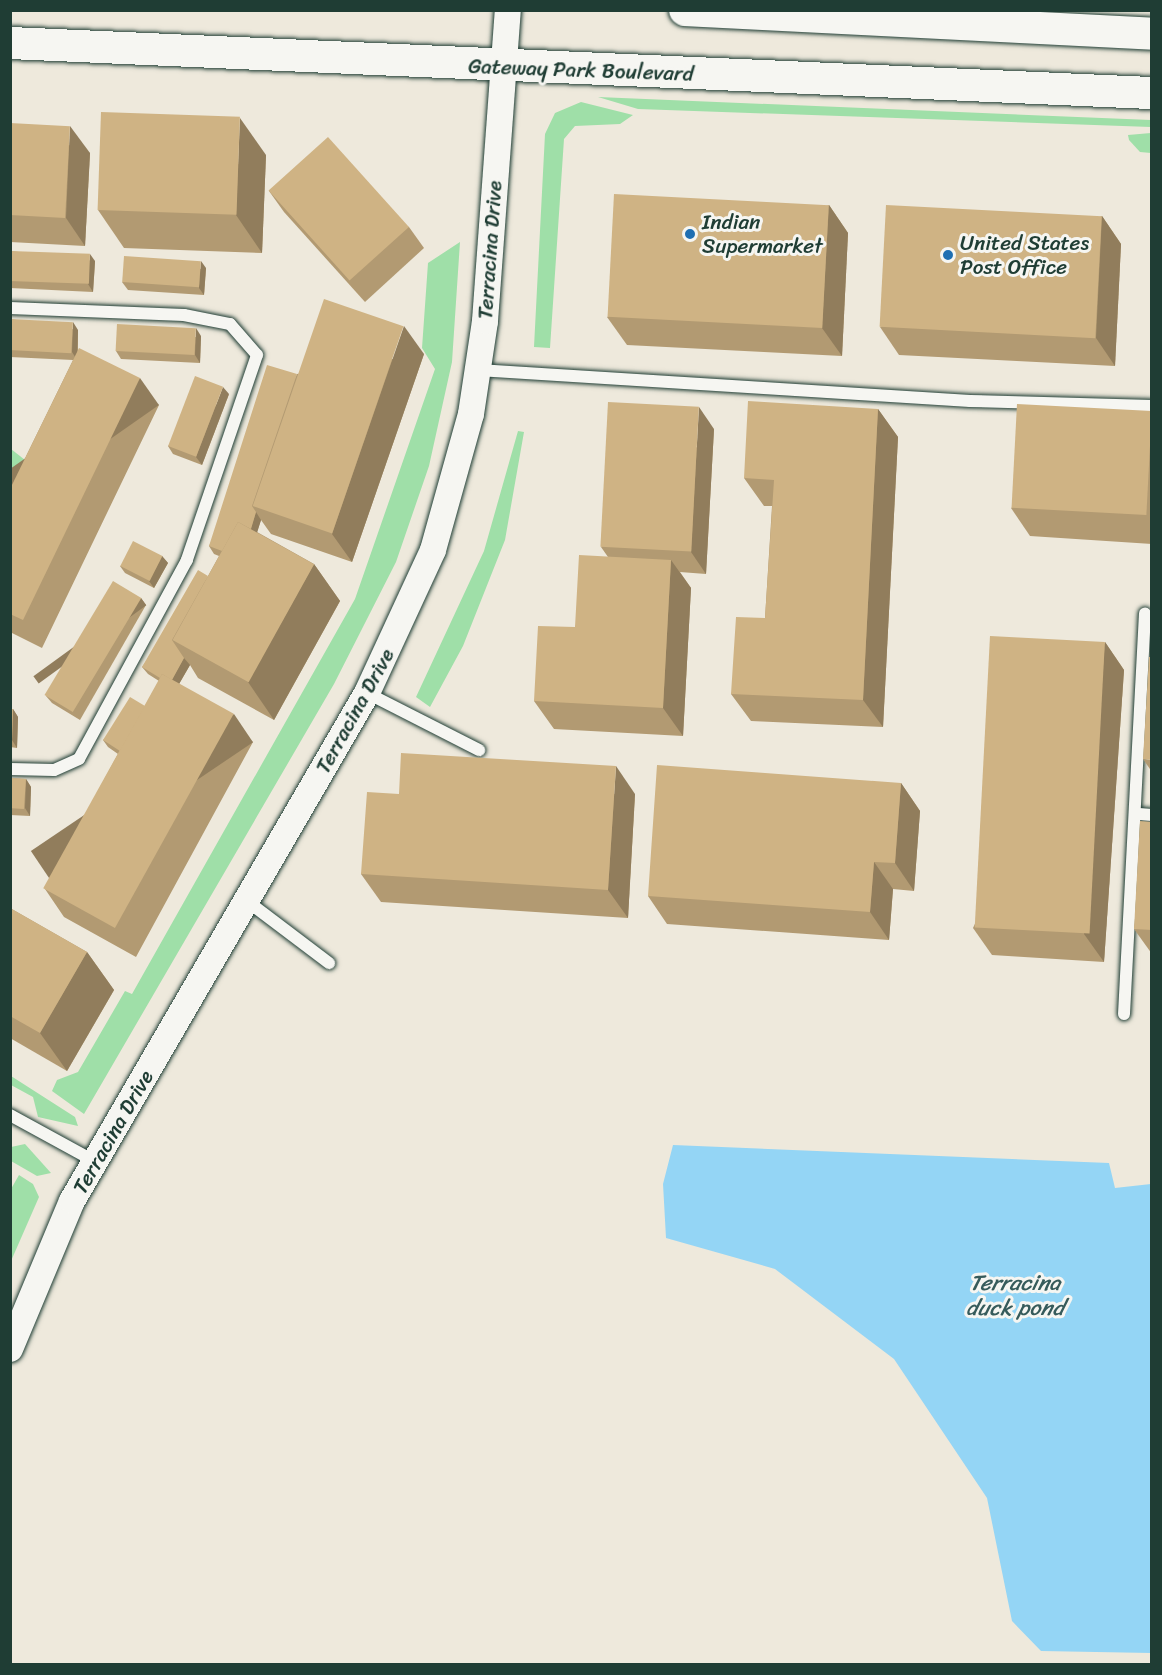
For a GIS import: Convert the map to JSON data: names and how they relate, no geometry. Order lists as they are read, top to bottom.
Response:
{
  "streets": {
    "street": ["Gateway Park Boulevard", "Terracina Drive"]
  },
  "crossings": [
    ["Gateway Park Boulevard", "Terracina Drive"]
  ],
  "water": ["Terracina duck pond"],
  "places": ["Indian Supermarket", "United States Post Office"]
}
